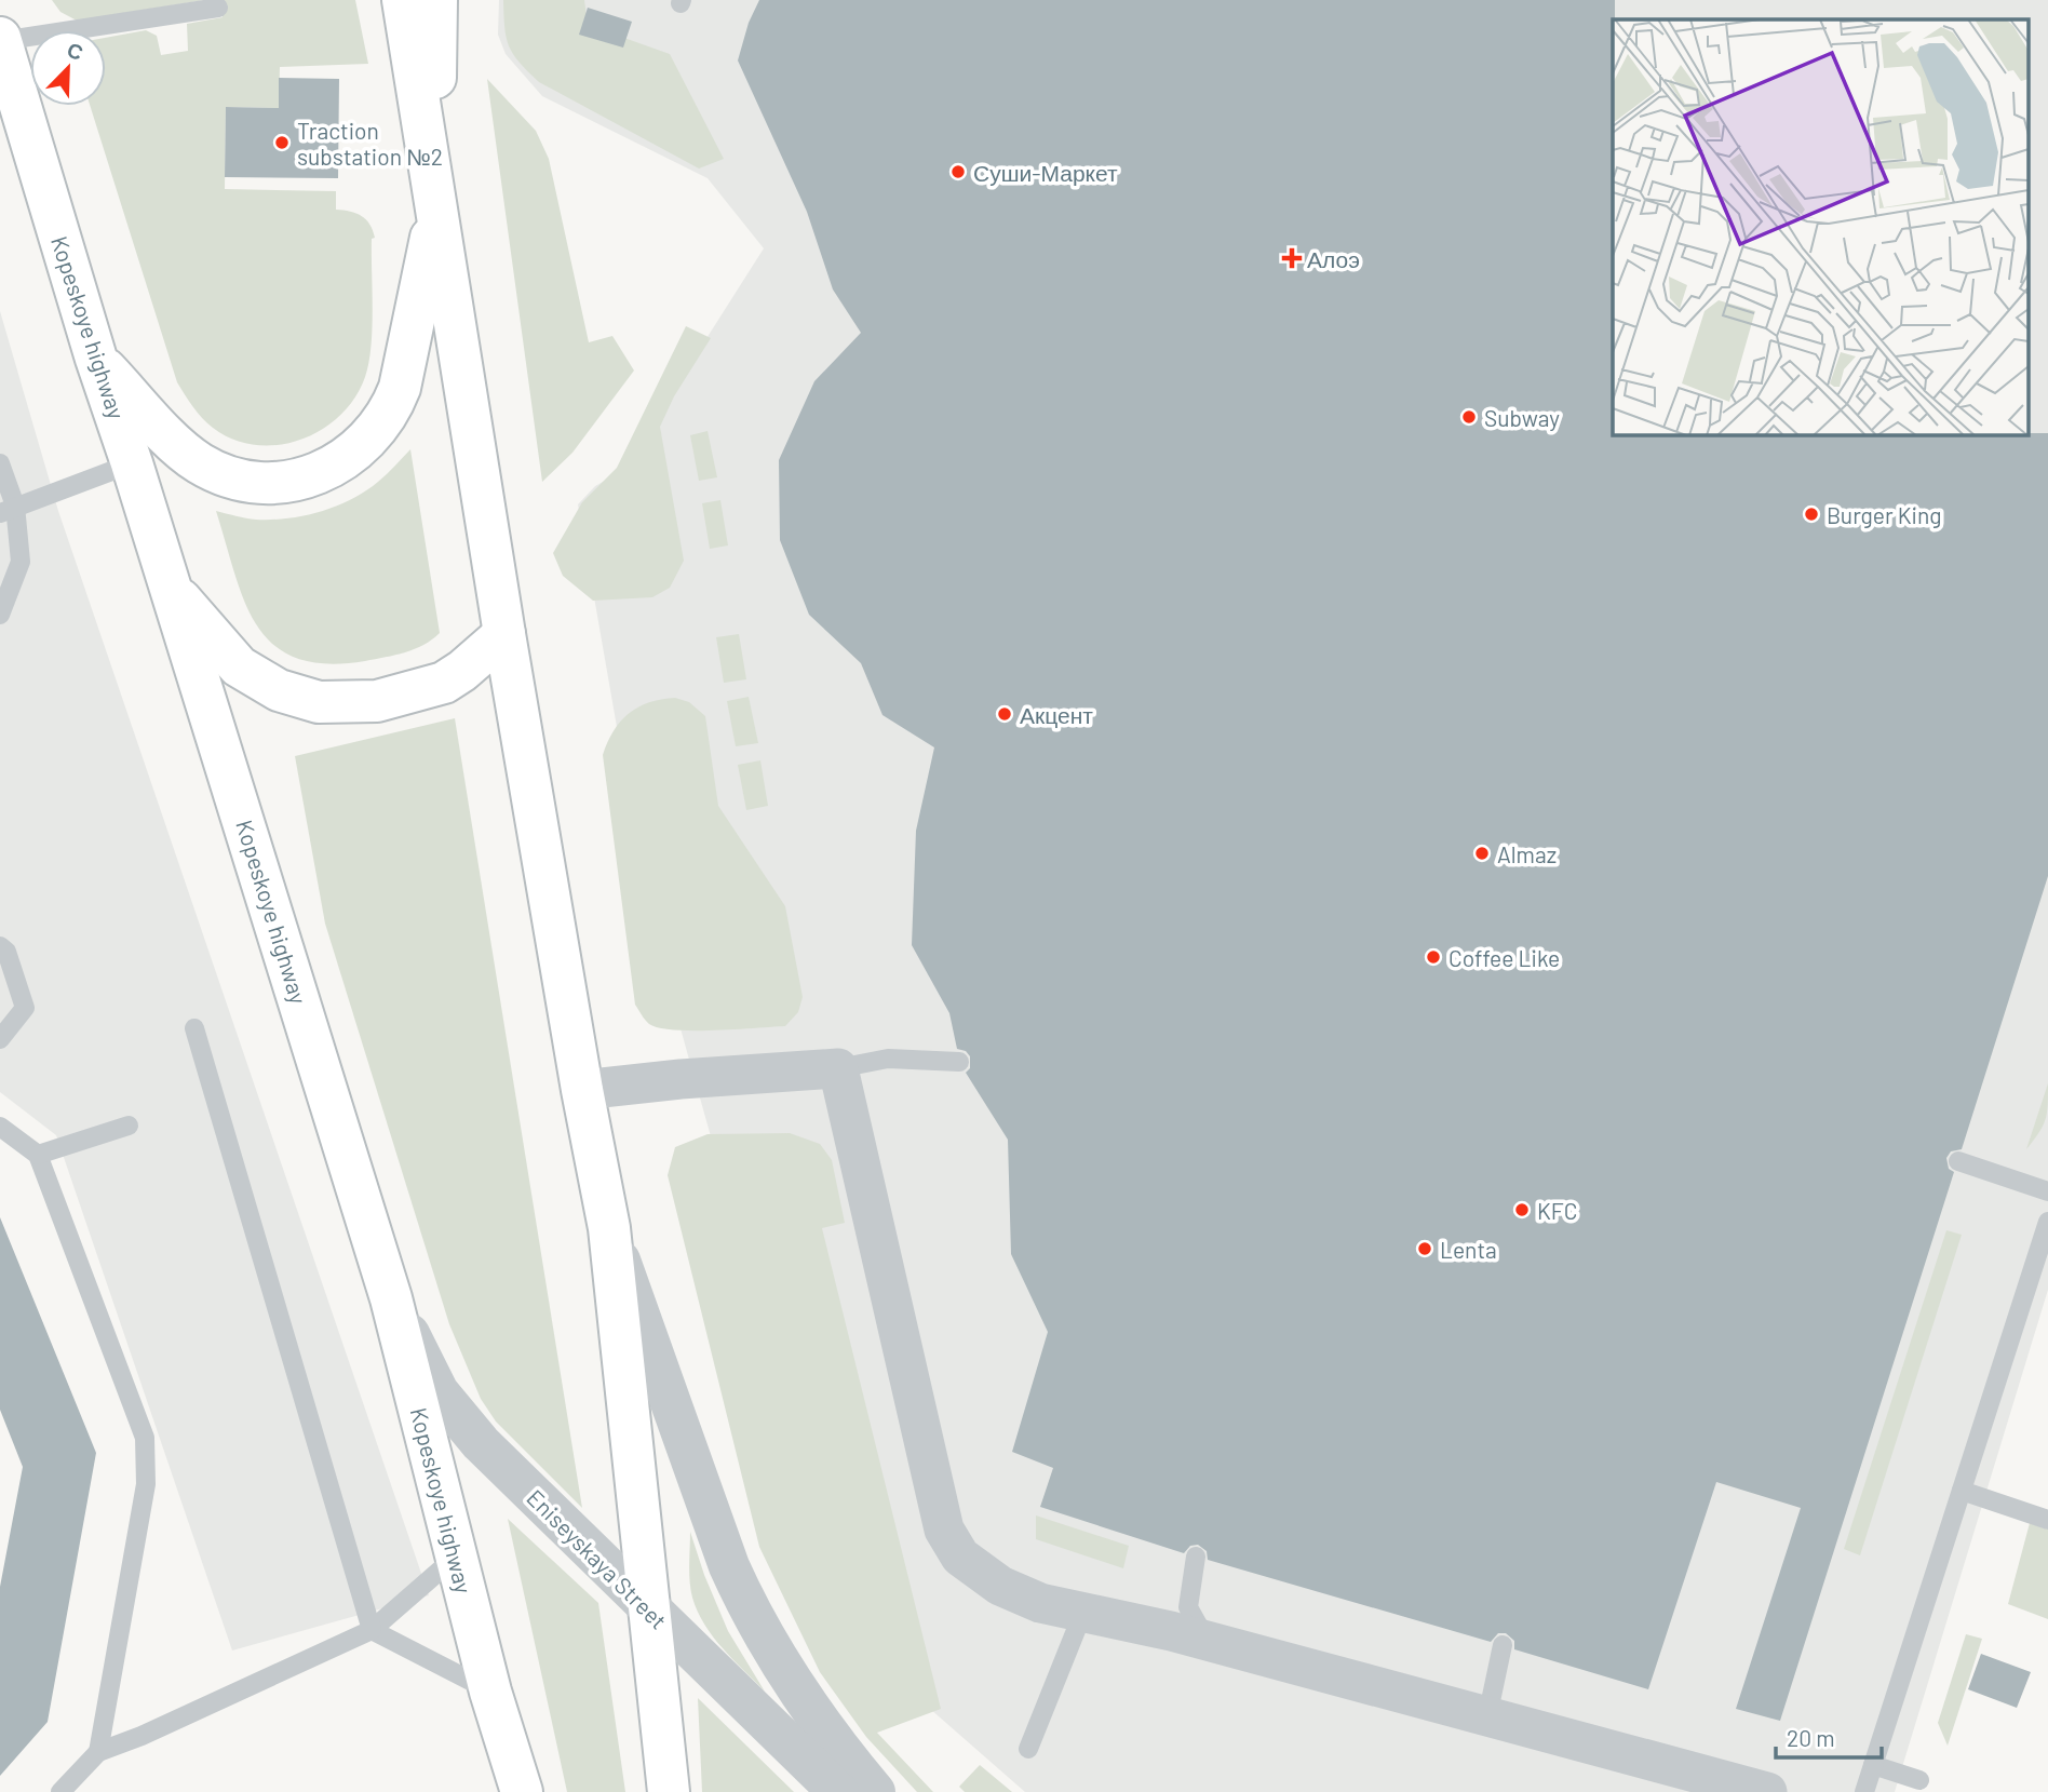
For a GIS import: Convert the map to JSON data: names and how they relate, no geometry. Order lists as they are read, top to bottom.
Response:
{
  "streets": {
    "main road": ["Kopeskoye highway"],
    "street": ["Eniseyskaya Street"]
  },
  "crossings": [
    ["Kopeskoye highway", "Eniseyskaya Street"]
  ],
  "places": {
    "other": [
      "Traction substation №2",
      "Суши-Маркет",
      "Subway",
      "Burger King",
      "Акцент",
      "Almaz",
      "Coffee Like",
      "KFC",
      "Lenta"
    ],
    "health": ["Алоэ"]
  },
  "scale_bar": "20 m",
  "north": "top right"
}
